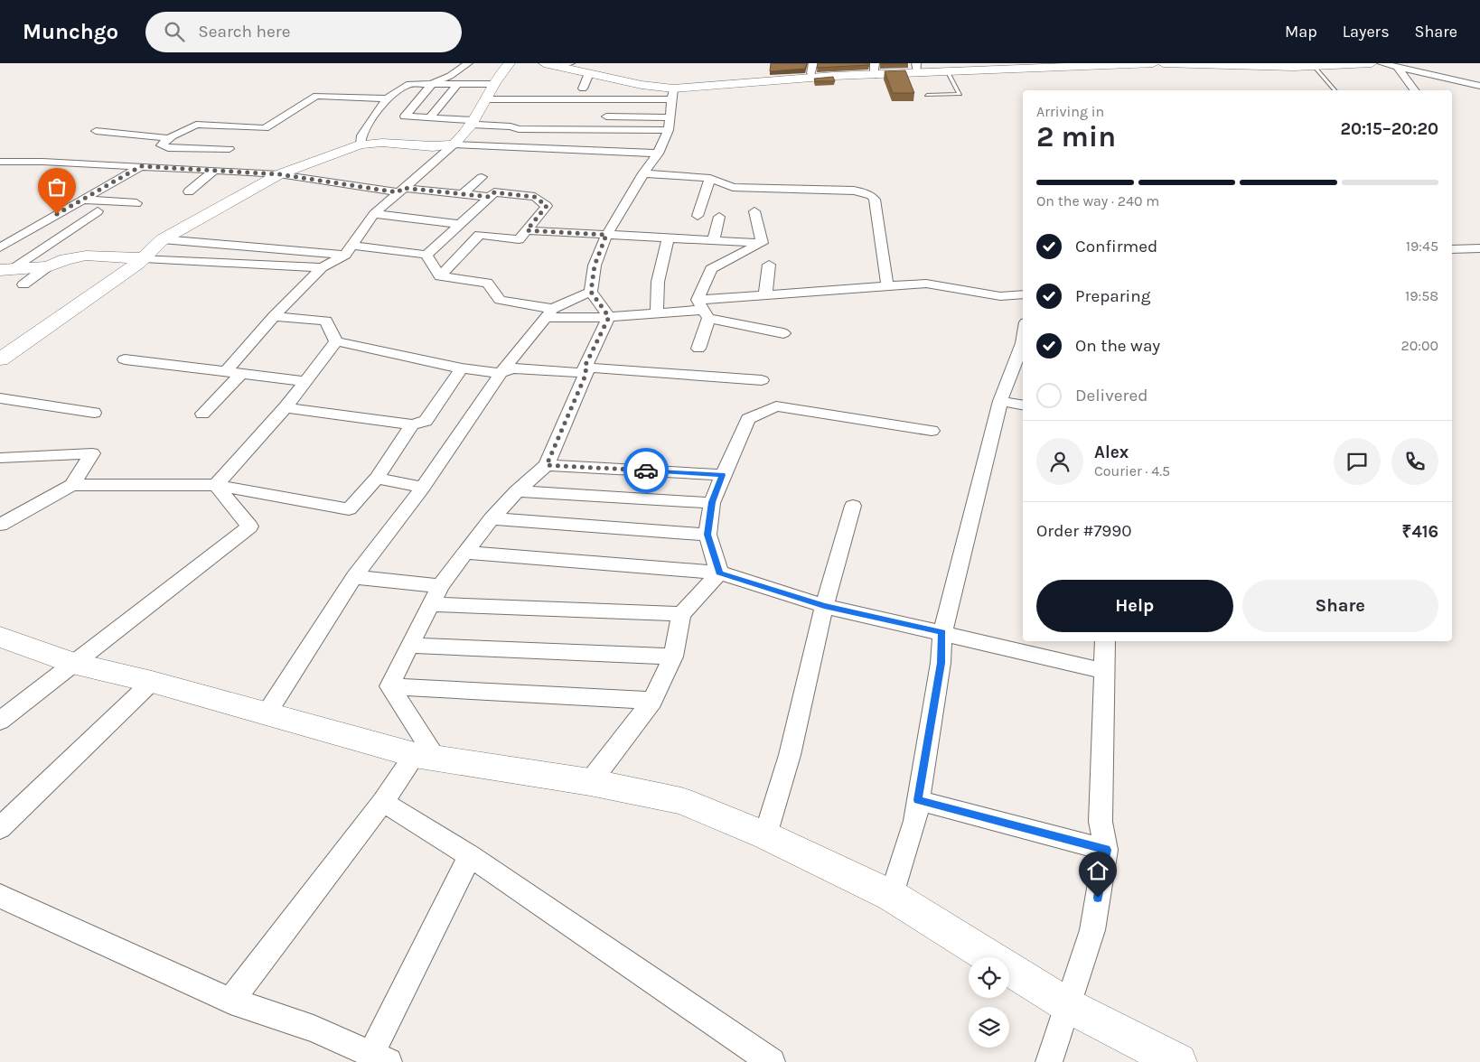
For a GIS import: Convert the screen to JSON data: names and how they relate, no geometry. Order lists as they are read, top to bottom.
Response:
{
  "page": {
    "header": "Munchgo",
    "search": "Search here",
    "nav": ["Map", "Layers", "Share"],
    "heading": ["2 min", "Arriving in", "20:15–20:20"],
    "panel": [
      "Alex",
      "Courier · 4.5",
      "Order #7990",
      "₹416"
    ],
    "bar": "On the way · 240 m",
    "list": [
      ["Confirmed", "19:45"],
      ["Preparing", "19:58"],
      ["On the way", "20:00"],
      "Delivered"
    ],
    "buttons": ["Help", "Share"]
  }
}
